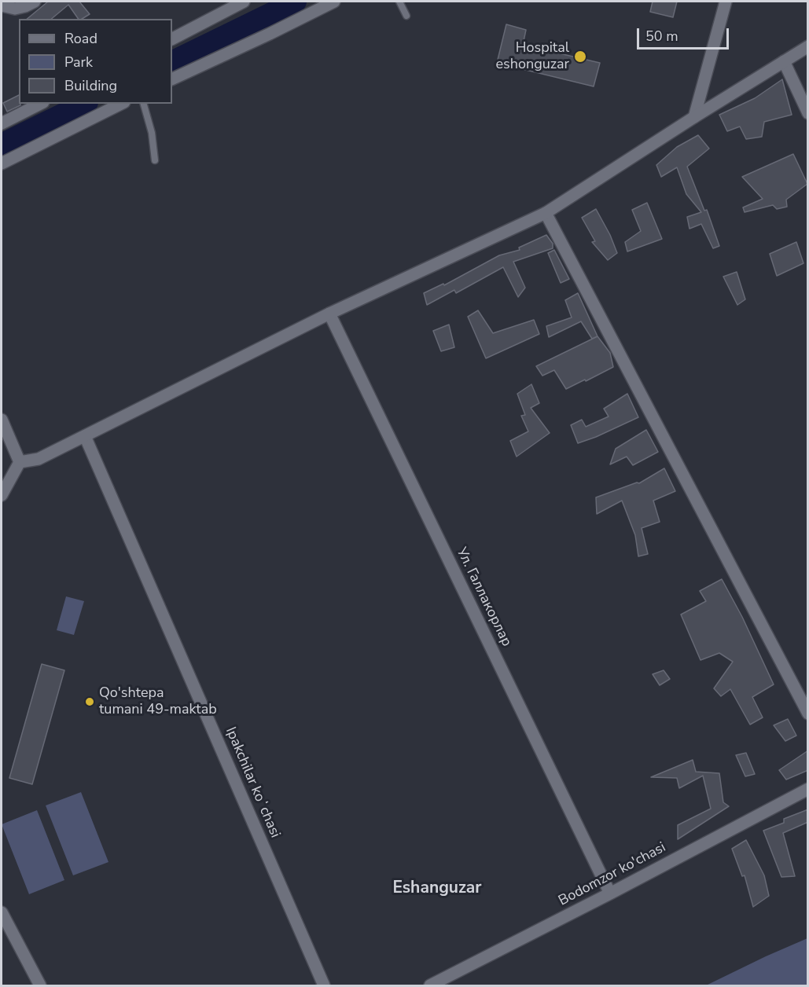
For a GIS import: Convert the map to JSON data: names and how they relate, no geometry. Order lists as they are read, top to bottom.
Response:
{
  "streets": {
    "street": ["Ул. Галлакорлар", "Ipakchilar koʻchasi", "Bodomzor ko'chasi"]
  },
  "crossings": [
    ["Ул. Галлакорлар", "Bodomzor ko'chasi"]
  ],
  "districts": ["Eshanguzar"],
  "places": ["Hospital eshonguzar", "Qo'shtepa tumani 49-maktab"],
  "legend": ["Road", "Park", "Building"],
  "scale_bar": "50 m"
}
